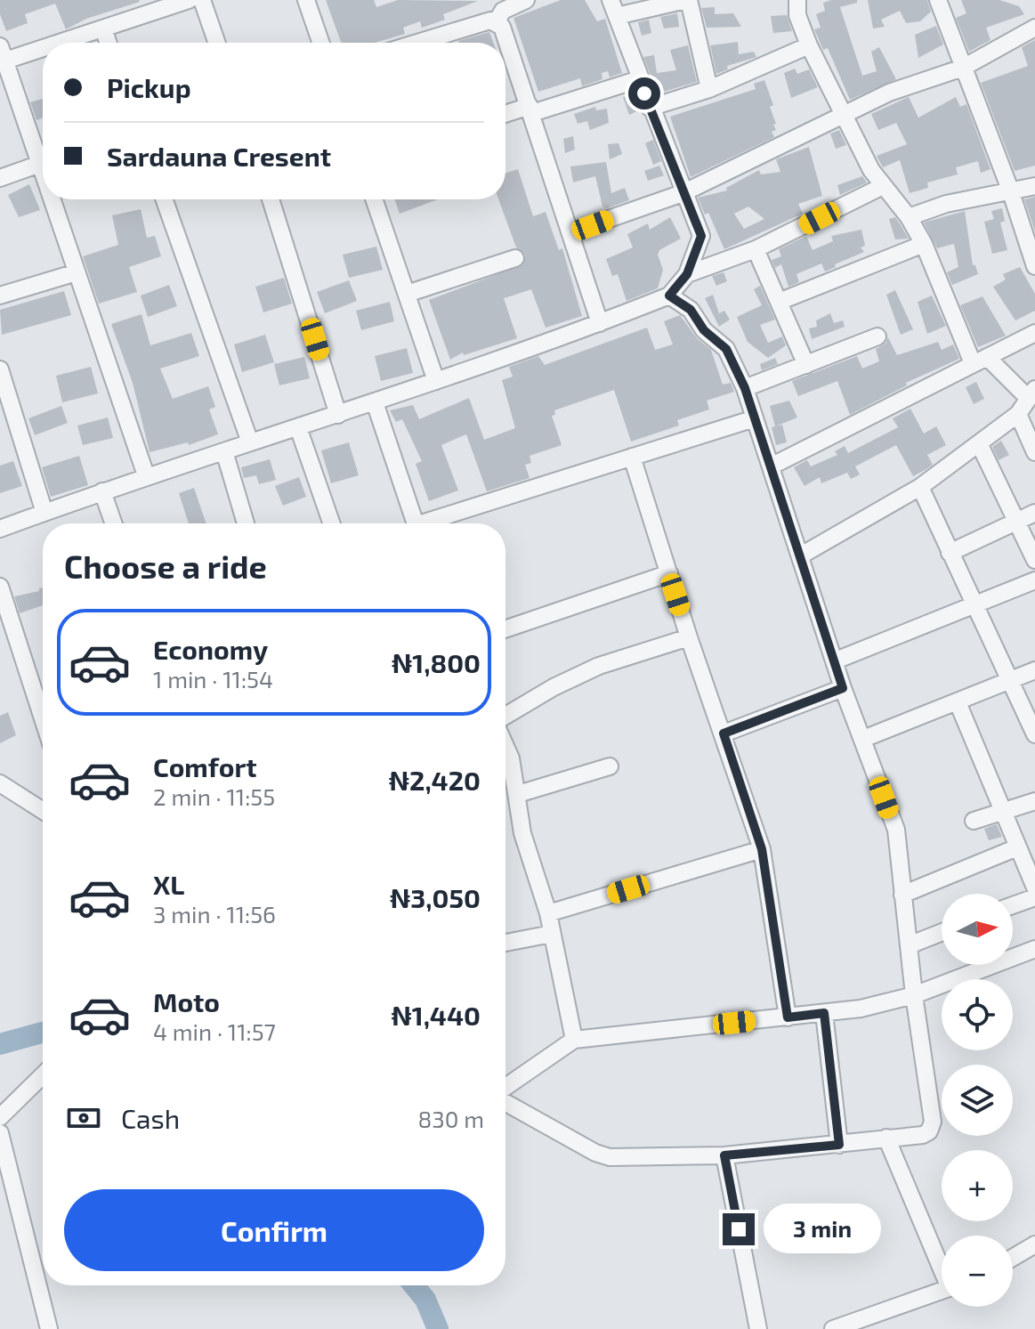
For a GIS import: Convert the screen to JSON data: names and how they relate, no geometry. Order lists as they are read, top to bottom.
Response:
{
  "north": "right",
  "page": {
    "banner": ["Pickup", "Sardauna Cresent"],
    "heading": "Choose a ride",
    "list": [
      {
        "name": "Economy",
        "note": "1 min · 11:54",
        "value": "₦1,800"
      },
      {
        "name": "Comfort",
        "note": "2 min · 11:55",
        "value": "₦2,420"
      },
      {
        "name": "XL",
        "note": "3 min · 11:56",
        "value": "₦3,050"
      },
      {
        "name": "Moto",
        "note": "4 min · 11:57",
        "value": "₦1,440"
      }
    ],
    "map_buttons": ["+", "−"],
    "pay": ["Cash", "830 m"],
    "buttons": "Confirm",
    "bubble": "3 min"
  }
}
